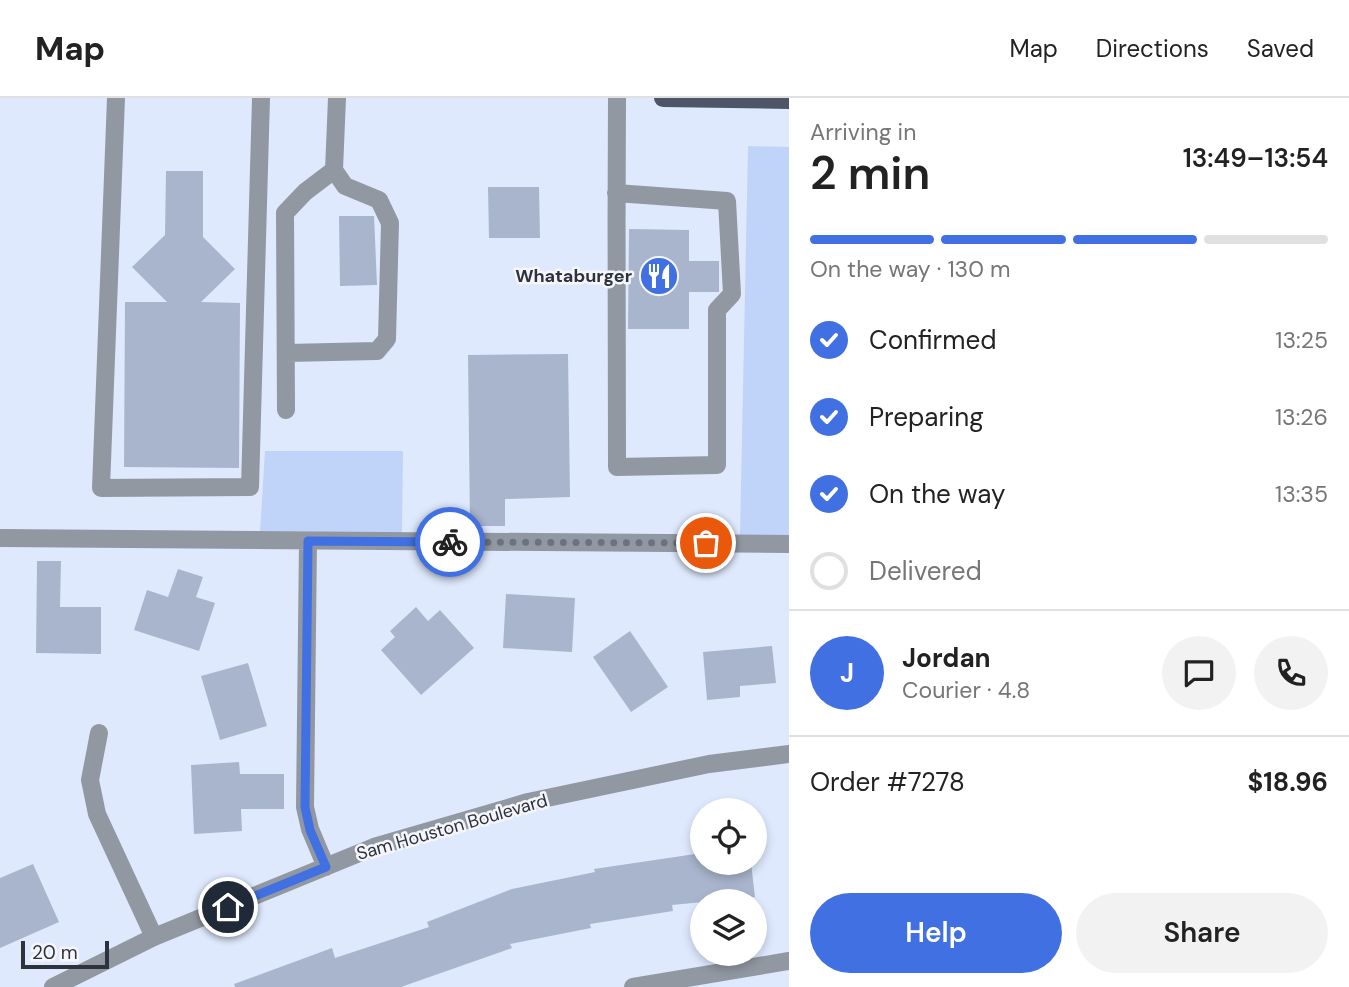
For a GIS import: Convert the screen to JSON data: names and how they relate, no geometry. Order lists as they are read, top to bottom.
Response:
{
  "streets": {
    "street": ["Sam Houston Boulevard"]
  },
  "places": {
    "restaurant": ["Whataburger"]
  },
  "scale_bar": "20 m",
  "page": {
    "header": "Map",
    "nav": ["Map", "Directions", "Saved"],
    "heading": ["2 min", "Arriving in", "13:49–13:54"],
    "panel": [
      "Jordan",
      "Courier · 4.8",
      "Order #7278",
      "$18.96"
    ],
    "bar": "On the way · 130 m",
    "list": [
      ["Confirmed", "13:25"],
      ["Preparing", "13:26"],
      ["On the way", "13:35"],
      "Delivered"
    ],
    "round": "J",
    "buttons": ["Help", "Share"],
    "scale": "20 m"
  }
}
